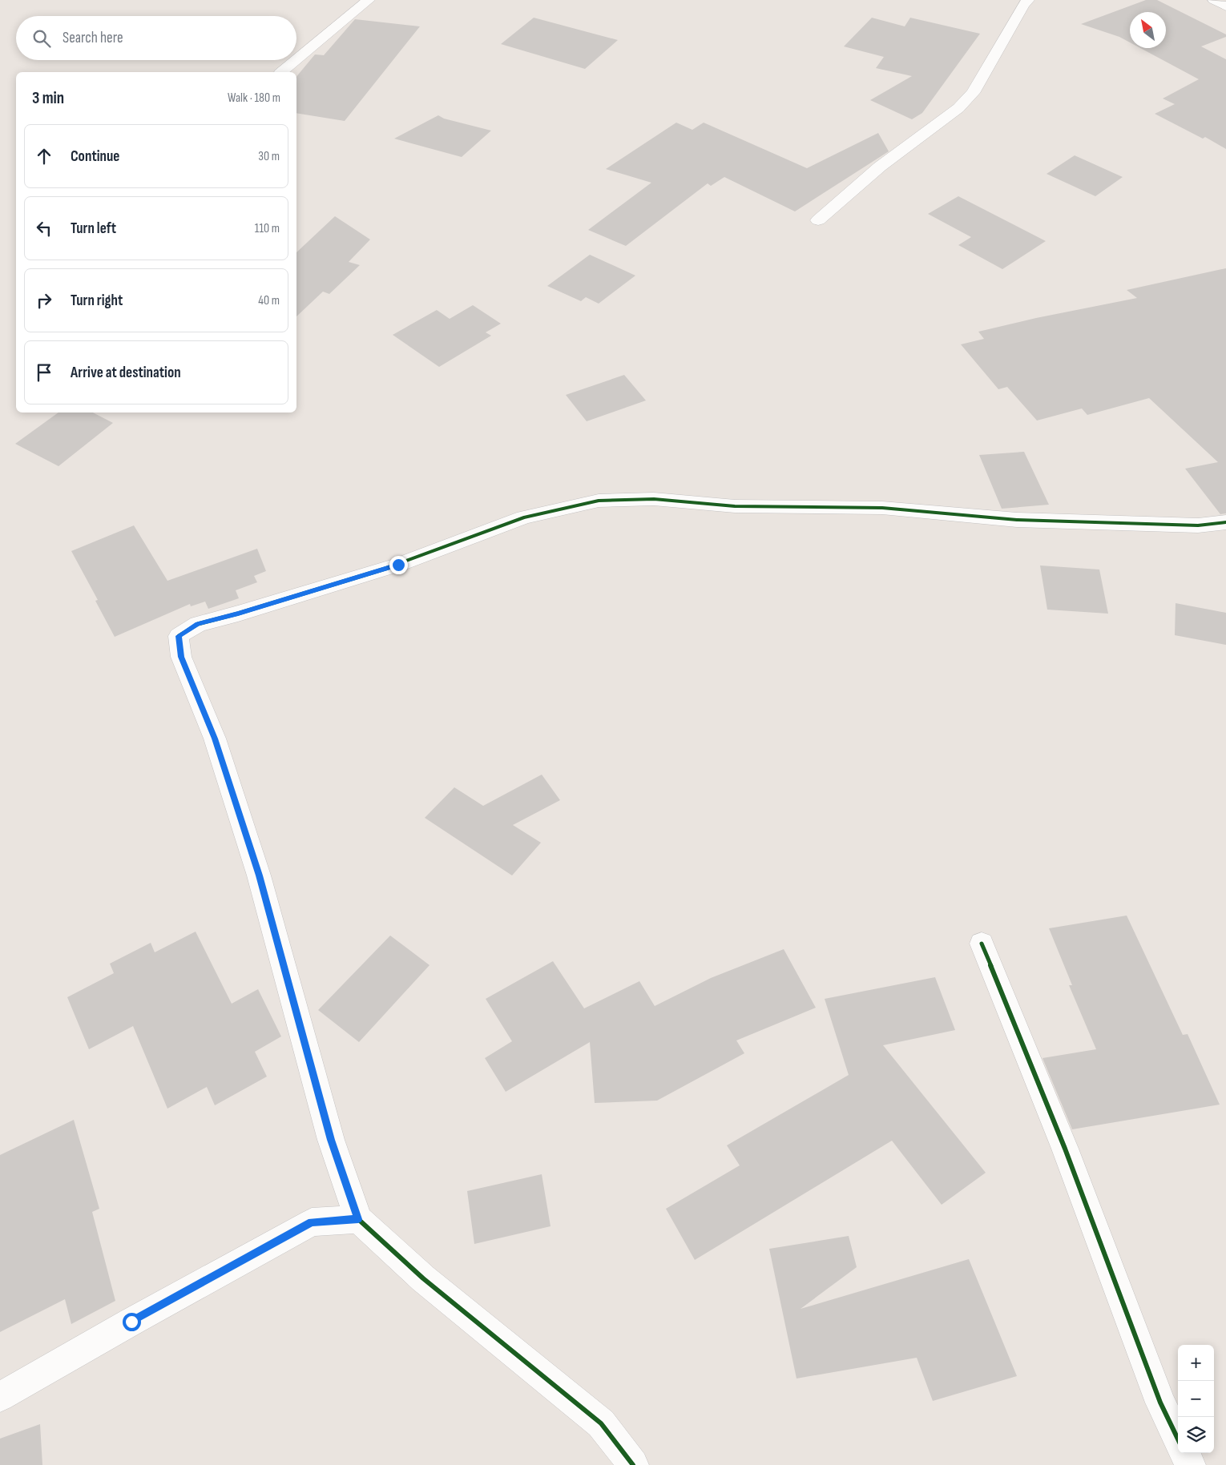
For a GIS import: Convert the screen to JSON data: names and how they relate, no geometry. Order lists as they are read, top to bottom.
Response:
{
  "north": "top left",
  "page": {
    "search": "Search here",
    "heading": ["3 min", "Walk · 180 m"],
    "list": [
      ["Continue", "30 m"],
      ["Turn left", "110 m"],
      ["Turn right", "40 m"],
      "Arrive at destination"
    ],
    "map_buttons": ["+", "−"]
  }
}
